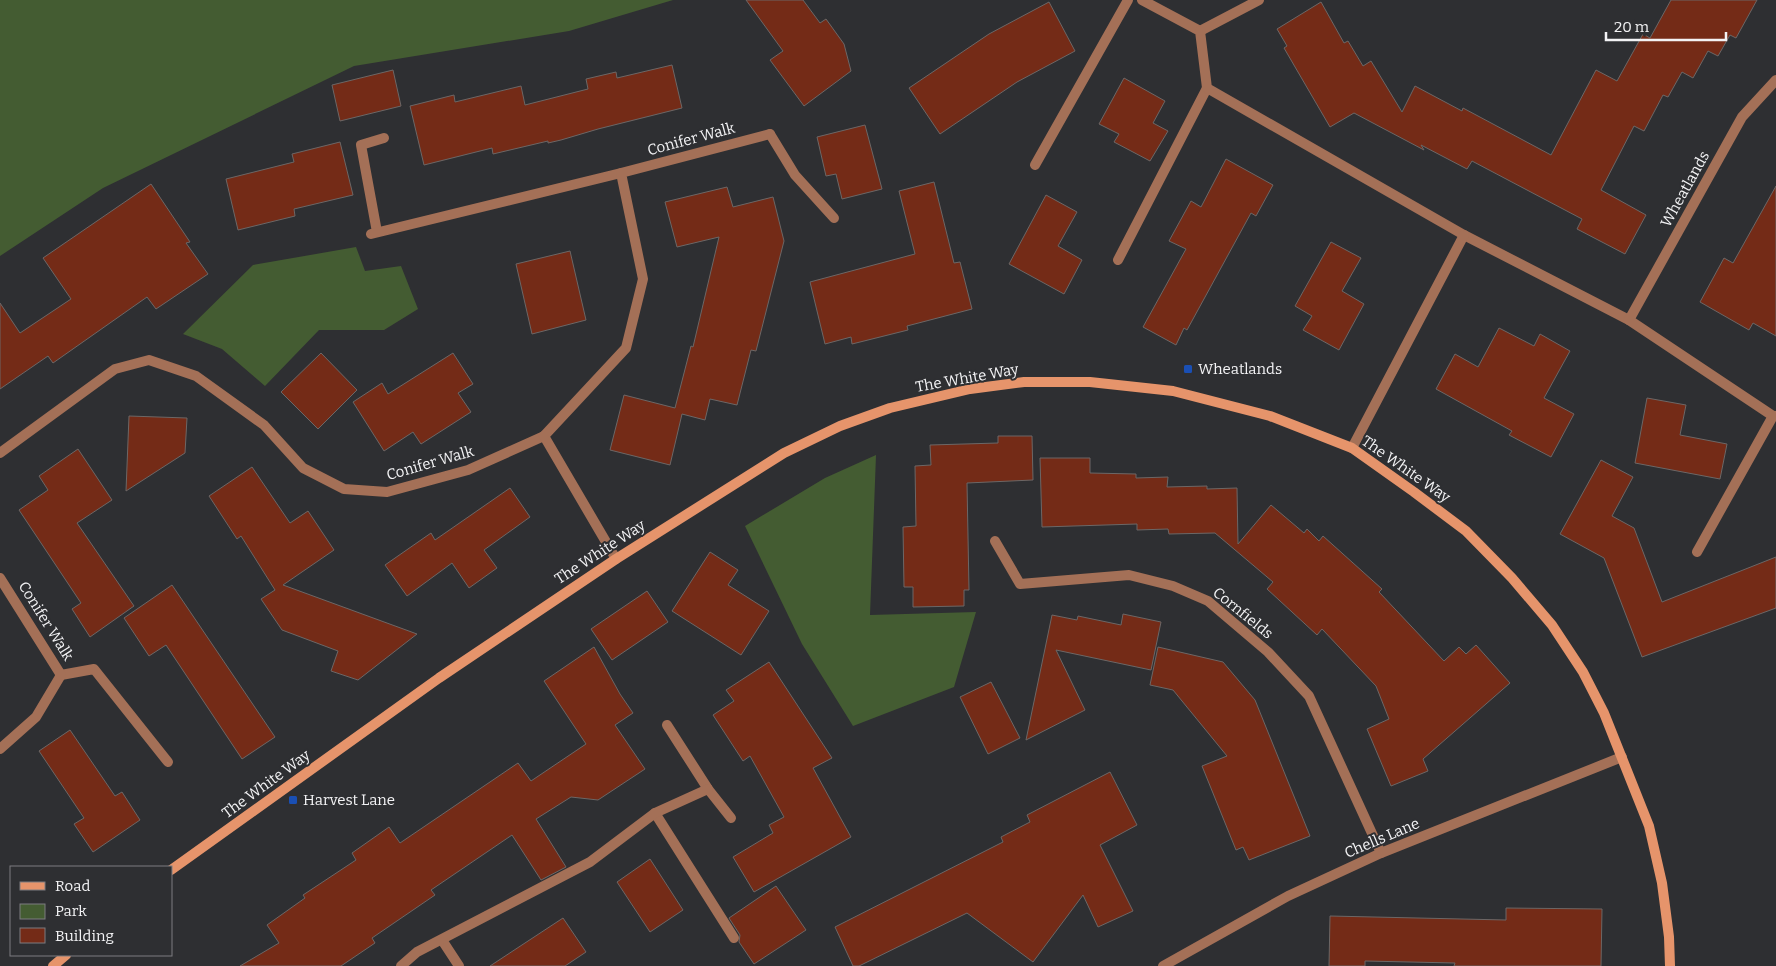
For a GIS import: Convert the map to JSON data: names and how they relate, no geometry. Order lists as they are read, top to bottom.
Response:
{
  "streets": {
    "street": [
      "Conifer Walk",
      "Wheatlands",
      "The White Way",
      "Cornfields",
      "Chells Lane"
    ]
  },
  "crossings": [
    ["The White Way", "Chells Lane"],
    ["Cornfields", "Chells Lane"]
  ],
  "places": {
    "transit": ["Wheatlands", "Harvest Lane"]
  },
  "legend": ["Road", "Park", "Building"],
  "scale_bar": "20 m"
}
